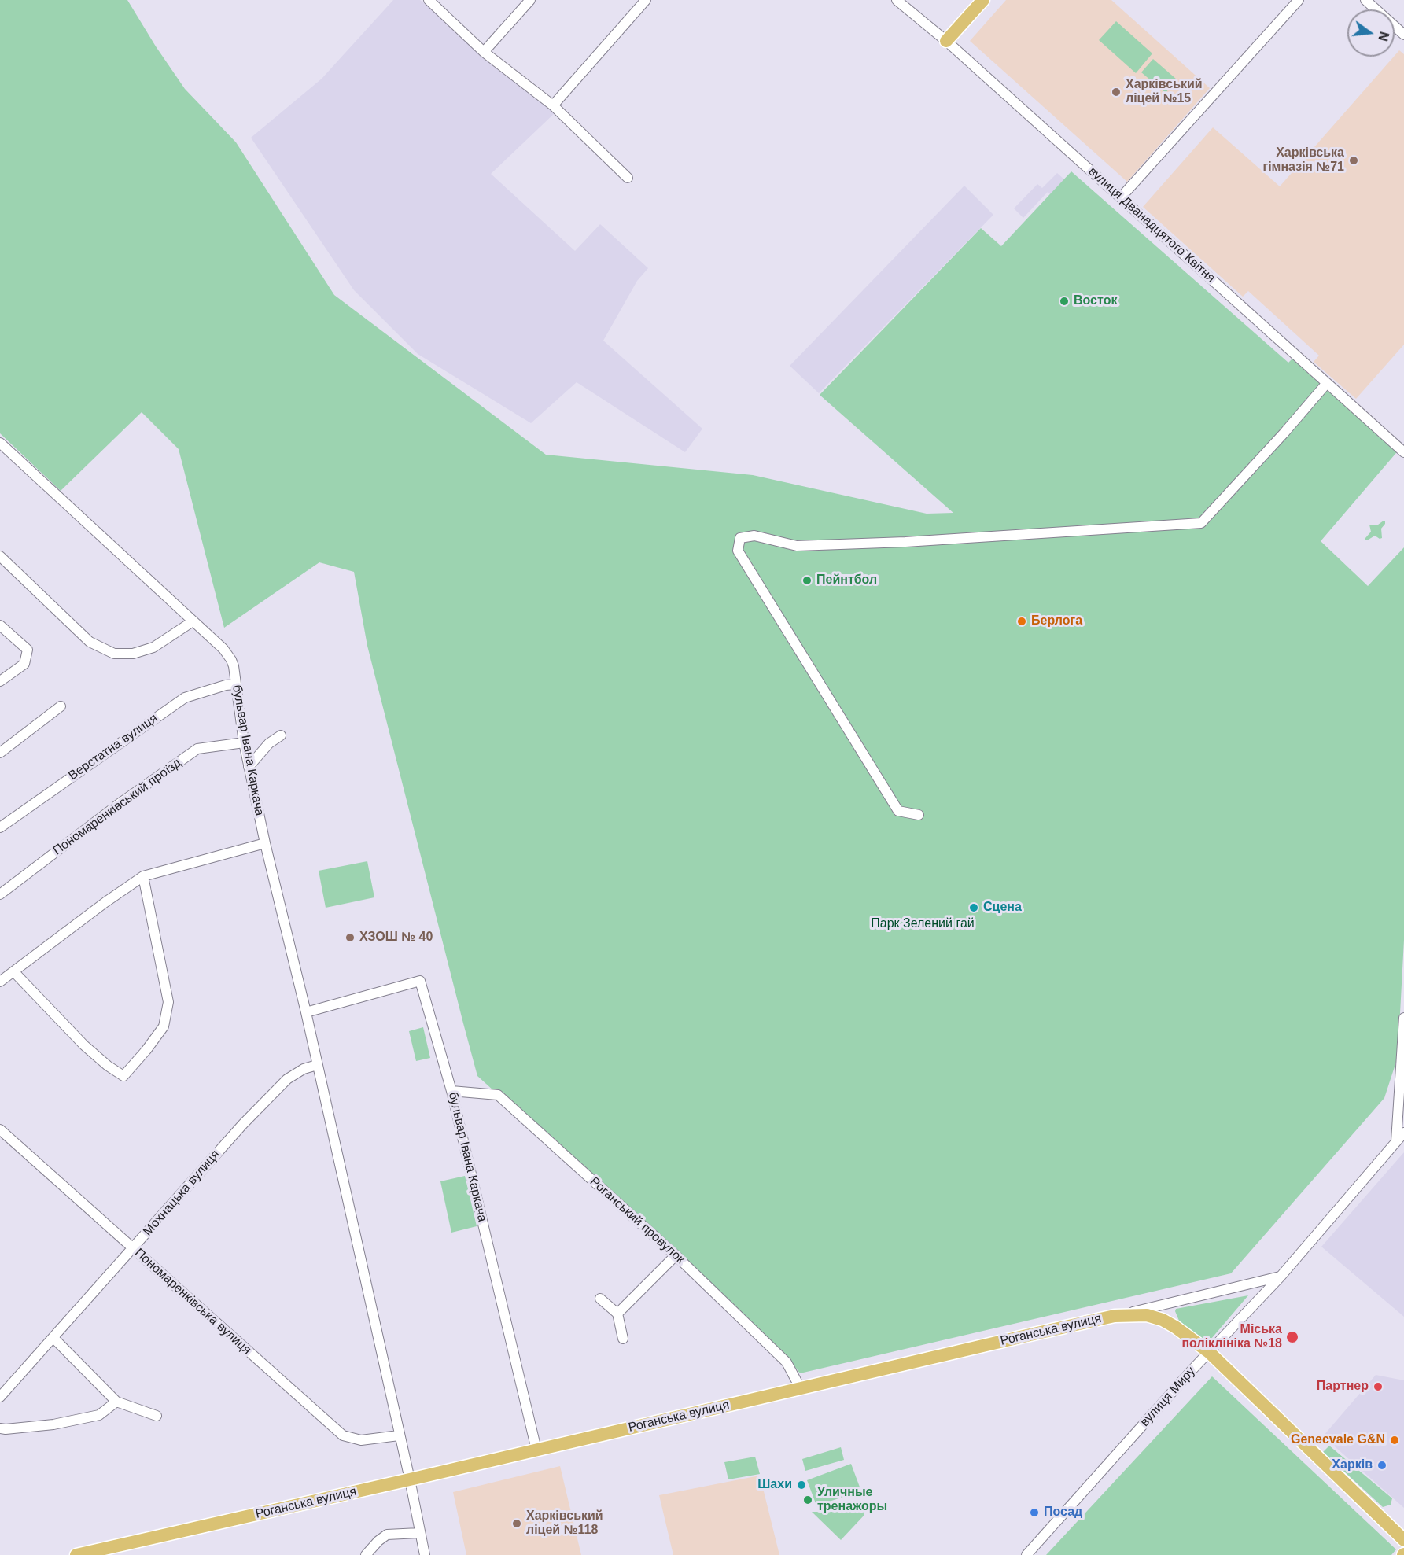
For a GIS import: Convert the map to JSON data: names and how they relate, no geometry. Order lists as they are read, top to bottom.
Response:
{
  "streets": {
    "main road": ["Роганська вулиця"],
    "street": [
      "вулиця Дванадцятого Квітня",
      "Верстатна вулиця",
      "бульвар Івана Каркача",
      "Пономаренківський проїзд",
      "Мохнацька вулиця",
      "Роганський провулок",
      "Пономаренківська вулиця",
      "вулиця Миру"
    ]
  },
  "crossings": [
    ["Верстатна вулиця", "бульвар Івана Каркача"],
    ["бульвар Івана Каркача", "Пономаренківський проїзд"],
    ["бульвар Івана Каркача", "Мохнацька вулиця"],
    ["бульвар Івана Каркача", "Роганський провулок"],
    ["бульвар Івана Каркача", "Пономаренківська вулиця"],
    ["бульвар Івана Каркача", "Роганська вулиця"],
    ["Мохнацька вулиця", "Пономаренківська вулиця"],
    ["Роганський провулок", "Роганська вулиця"],
    ["Роганська вулиця", "вулиця Миру"]
  ],
  "parks": ["Парк Зелений гай"],
  "places": [
    "Харківський ліцей №15",
    "Харківська гімназія №71",
    "Восток",
    "Пейнтбол",
    "Берлога",
    "Сцена",
    "ХЗОШ № 40",
    "Міська поліклініка №18",
    "Партнер",
    "Genecvale G&N",
    "Харків",
    "Шахи",
    "Уличные тренажоры",
    "Посад",
    "Харківський ліцей №118"
  ],
  "north": "right"
}
